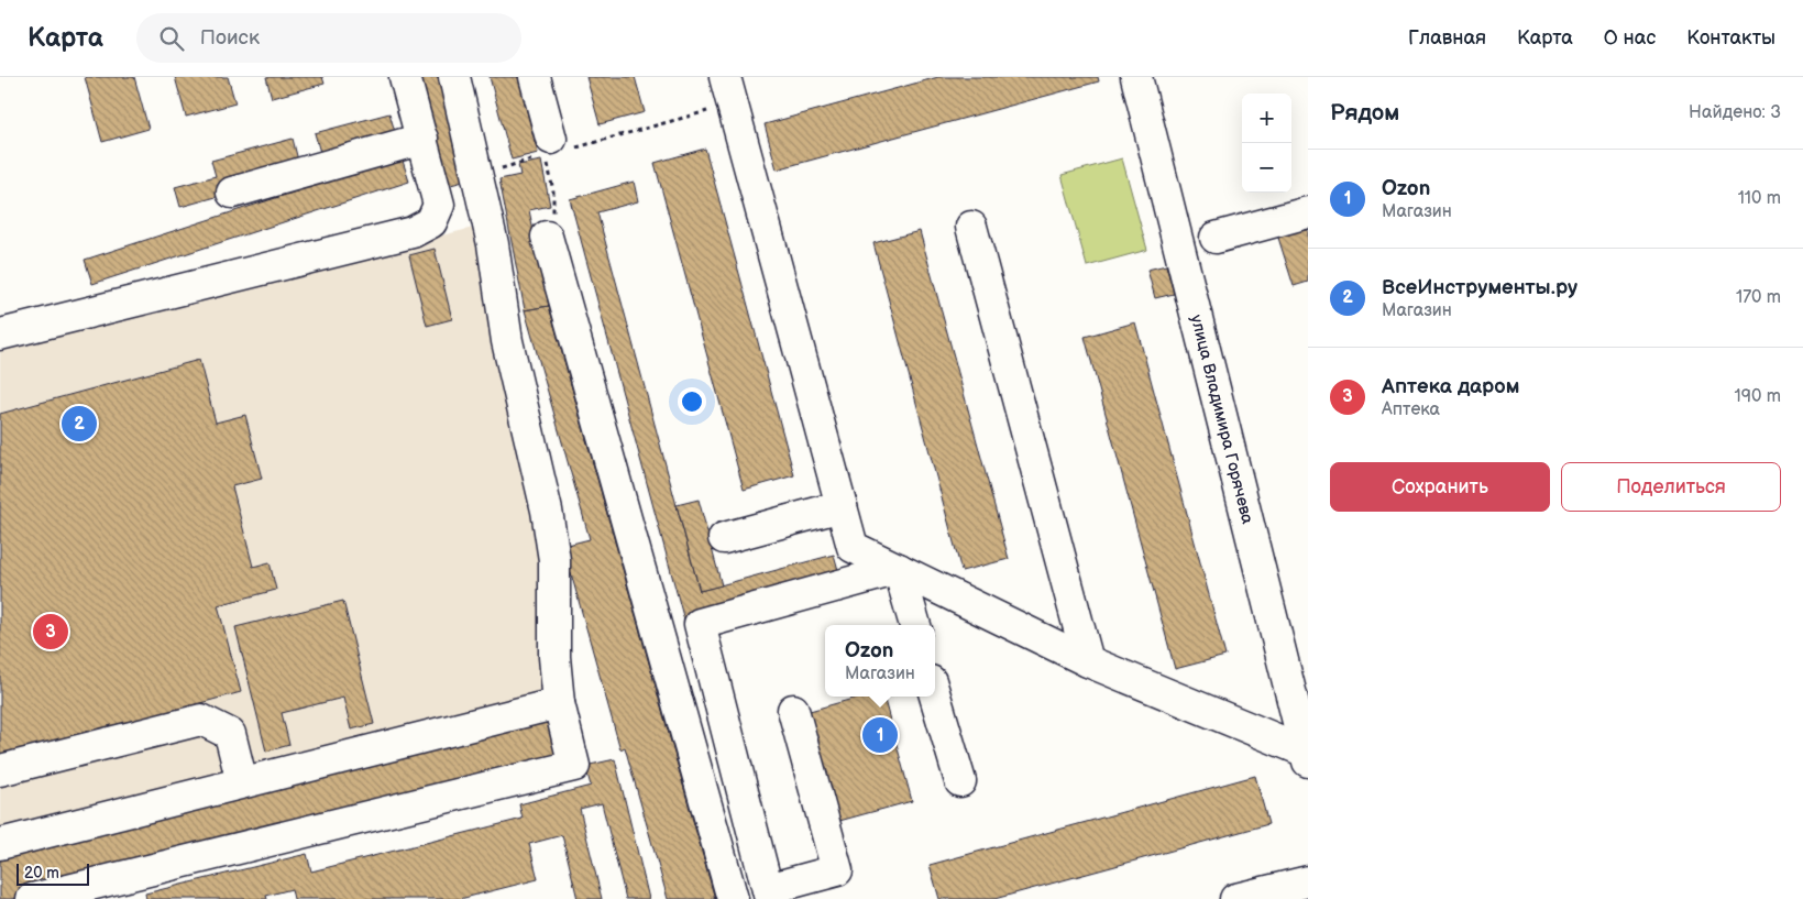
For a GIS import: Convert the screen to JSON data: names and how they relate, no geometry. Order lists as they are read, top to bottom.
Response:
{
  "streets": {
    "street": ["улица Владимира Горячева"]
  },
  "scale_bar": "20 m",
  "page": {
    "header": "Карта",
    "search": "Поиск",
    "nav": [
      "Главная",
      "Карта",
      "О нас",
      "Контакты"
    ],
    "heading": ["Рядом", "Найдено: 3"],
    "map_buttons": ["+", "−"],
    "list": [
      {
        "mark": "1",
        "name": "Ozon",
        "note": "Магазин",
        "value": "110 m"
      },
      {
        "mark": "2",
        "name": "ВсеИнструменты.ру",
        "note": "Магазин",
        "value": "170 m"
      },
      {
        "mark": "3",
        "name": "Аптека даром",
        "note": "Аптека",
        "value": "190 m"
      }
    ],
    "pins": ["2", "3", "1"],
    "buttons": ["Сохранить", "Поделиться"],
    "popup": ["Ozon", "Магазин"],
    "scale": "20 m"
  }
}
